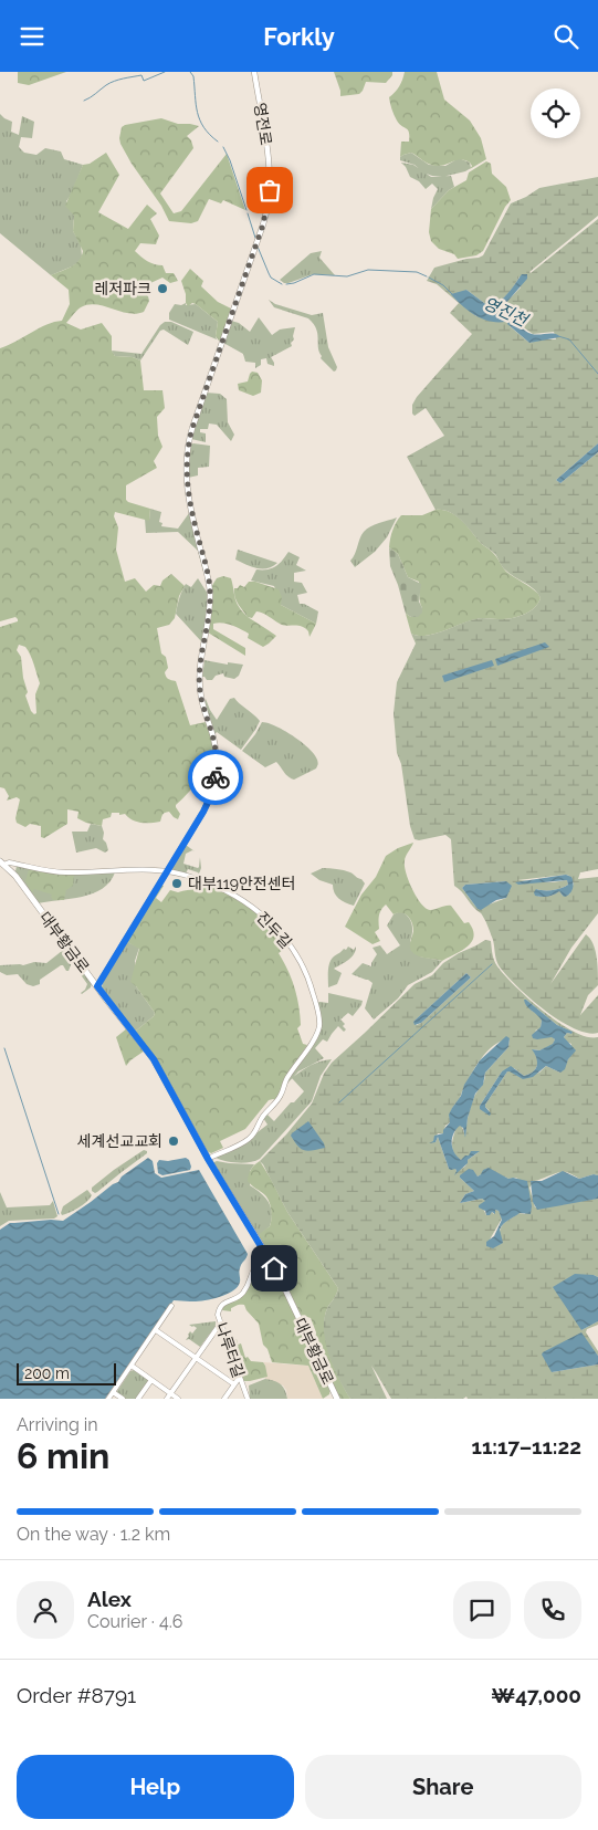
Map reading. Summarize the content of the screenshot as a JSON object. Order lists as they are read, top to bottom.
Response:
{
  "streets": {
    "main road": ["대부황금로"],
    "street": ["영전로", "진두길", "나루터길"]
  },
  "crossings": [
    ["영전로", "진두길"],
    ["영전로", "대부황금로"],
    ["진두길", "대부황금로"],
    ["대부황금로", "나루터길"]
  ],
  "water": ["영진천"],
  "places": ["레저파크", "대부119안전센터", "세계선교교회"],
  "scale_bar": "200 m",
  "page": {
    "header": "Forkly",
    "scale": "200 m",
    "heading": ["6 min", "Arriving in", "11:17–11:22"],
    "panel": [
      "Alex",
      "Courier · 4.6",
      "Order #8791",
      "₩47,000"
    ],
    "bar": "On the way · 1.2 km",
    "buttons": ["Help", "Share"]
  }
}
